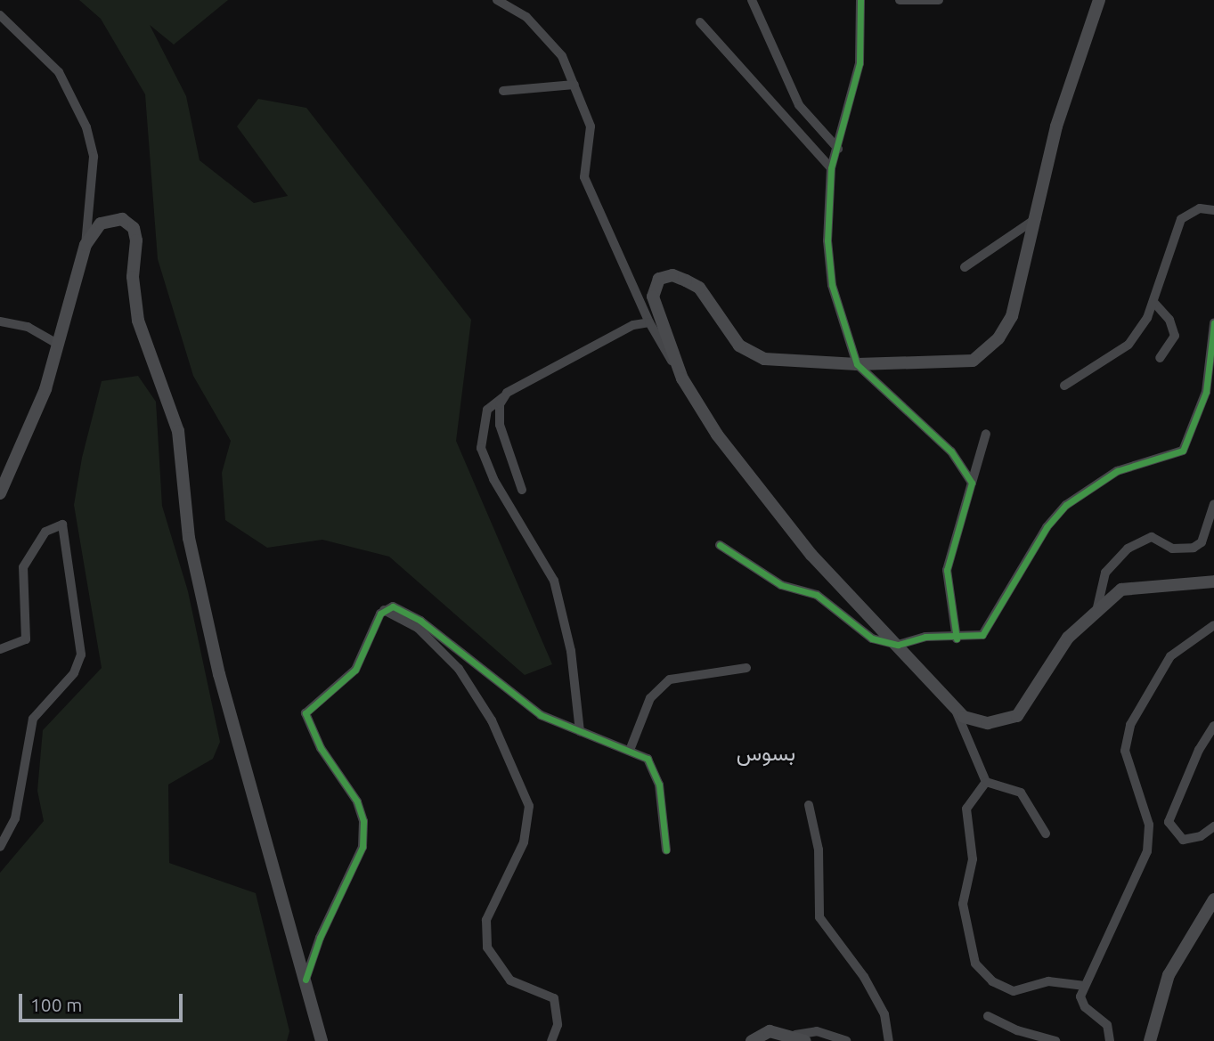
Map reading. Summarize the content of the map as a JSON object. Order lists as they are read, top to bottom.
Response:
{
  "districts": ["بسوس"],
  "scale_bar": "100 m"
}
